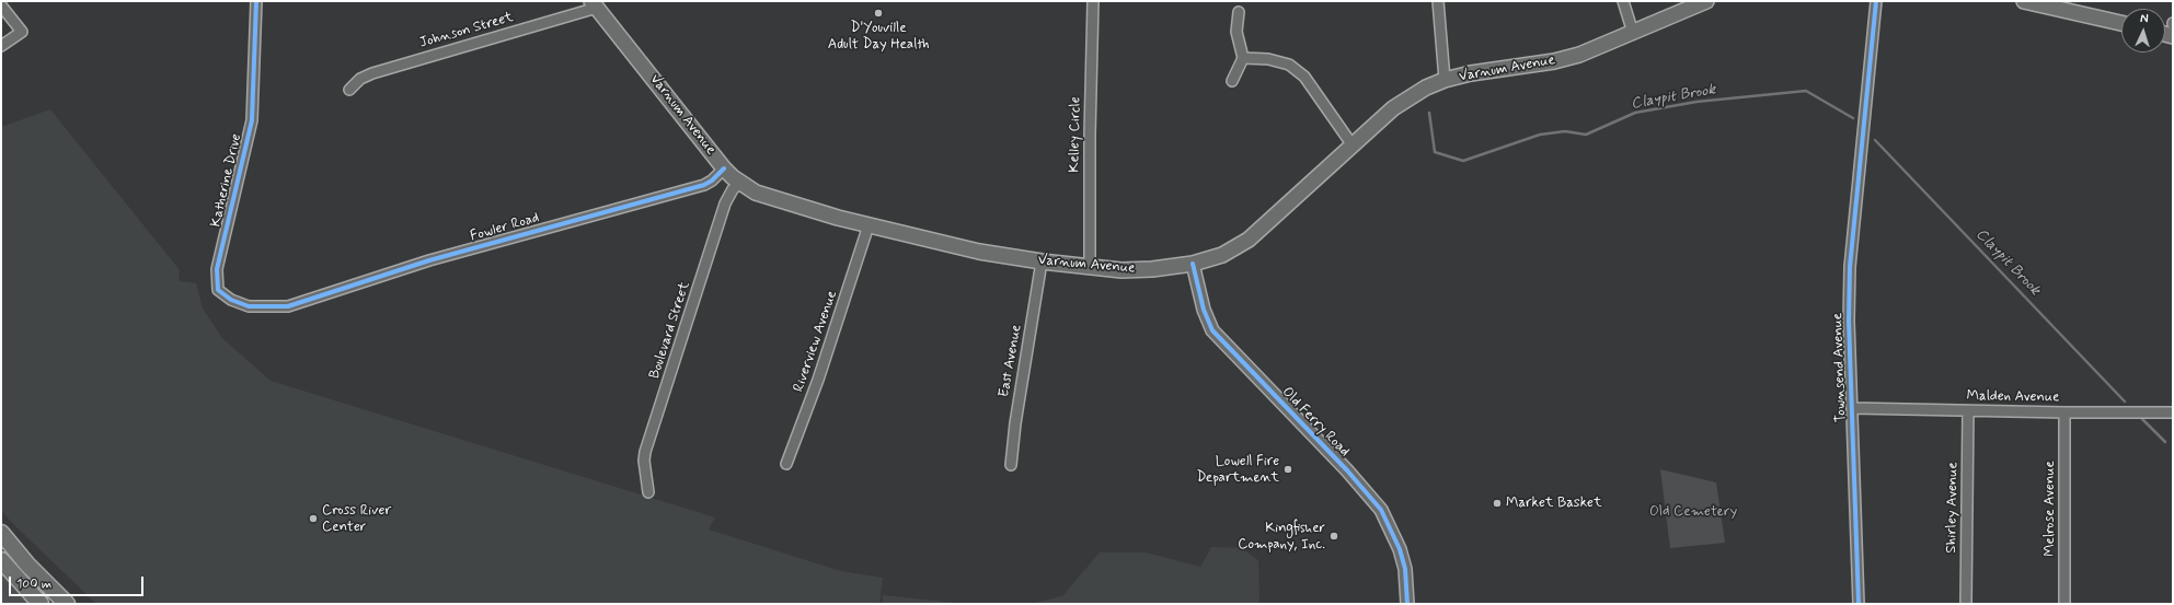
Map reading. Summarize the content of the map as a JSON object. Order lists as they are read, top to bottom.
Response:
{
  "streets": {
    "main road": ["Varnum Avenue"],
    "street": [
      "Johnson Street",
      "Kelley Circle",
      "Katherine Drive",
      "Fowler Road",
      "Boulevard Street",
      "Riverview Avenue",
      "East Avenue",
      "Townsend Avenue",
      "Malden Avenue",
      "Old Ferry Road",
      "Shirley Avenue",
      "Melrose Avenue"
    ]
  },
  "crossings": [
    ["Johnson Street", "Varnum Avenue"],
    ["Varnum Avenue", "Kelley Circle"],
    ["Varnum Avenue", "Fowler Road"],
    ["Varnum Avenue", "Boulevard Street"],
    ["Varnum Avenue", "Riverview Avenue"],
    ["Varnum Avenue", "East Avenue"],
    ["Varnum Avenue", "Old Ferry Road"],
    ["Katherine Drive", "Fowler Road"],
    ["Townsend Avenue", "Malden Avenue"],
    ["Malden Avenue", "Shirley Avenue"],
    ["Malden Avenue", "Melrose Avenue"]
  ],
  "water": ["Claypit Brook"],
  "parks": ["Old Cemetery"],
  "places": [
    "D'Youville Adult Day Health",
    "Lowell Fire Department",
    "Market Basket",
    "Cross River Center",
    "Kingfisher Company, Inc."
  ],
  "scale_bar": "100 m",
  "north": "top"
}
